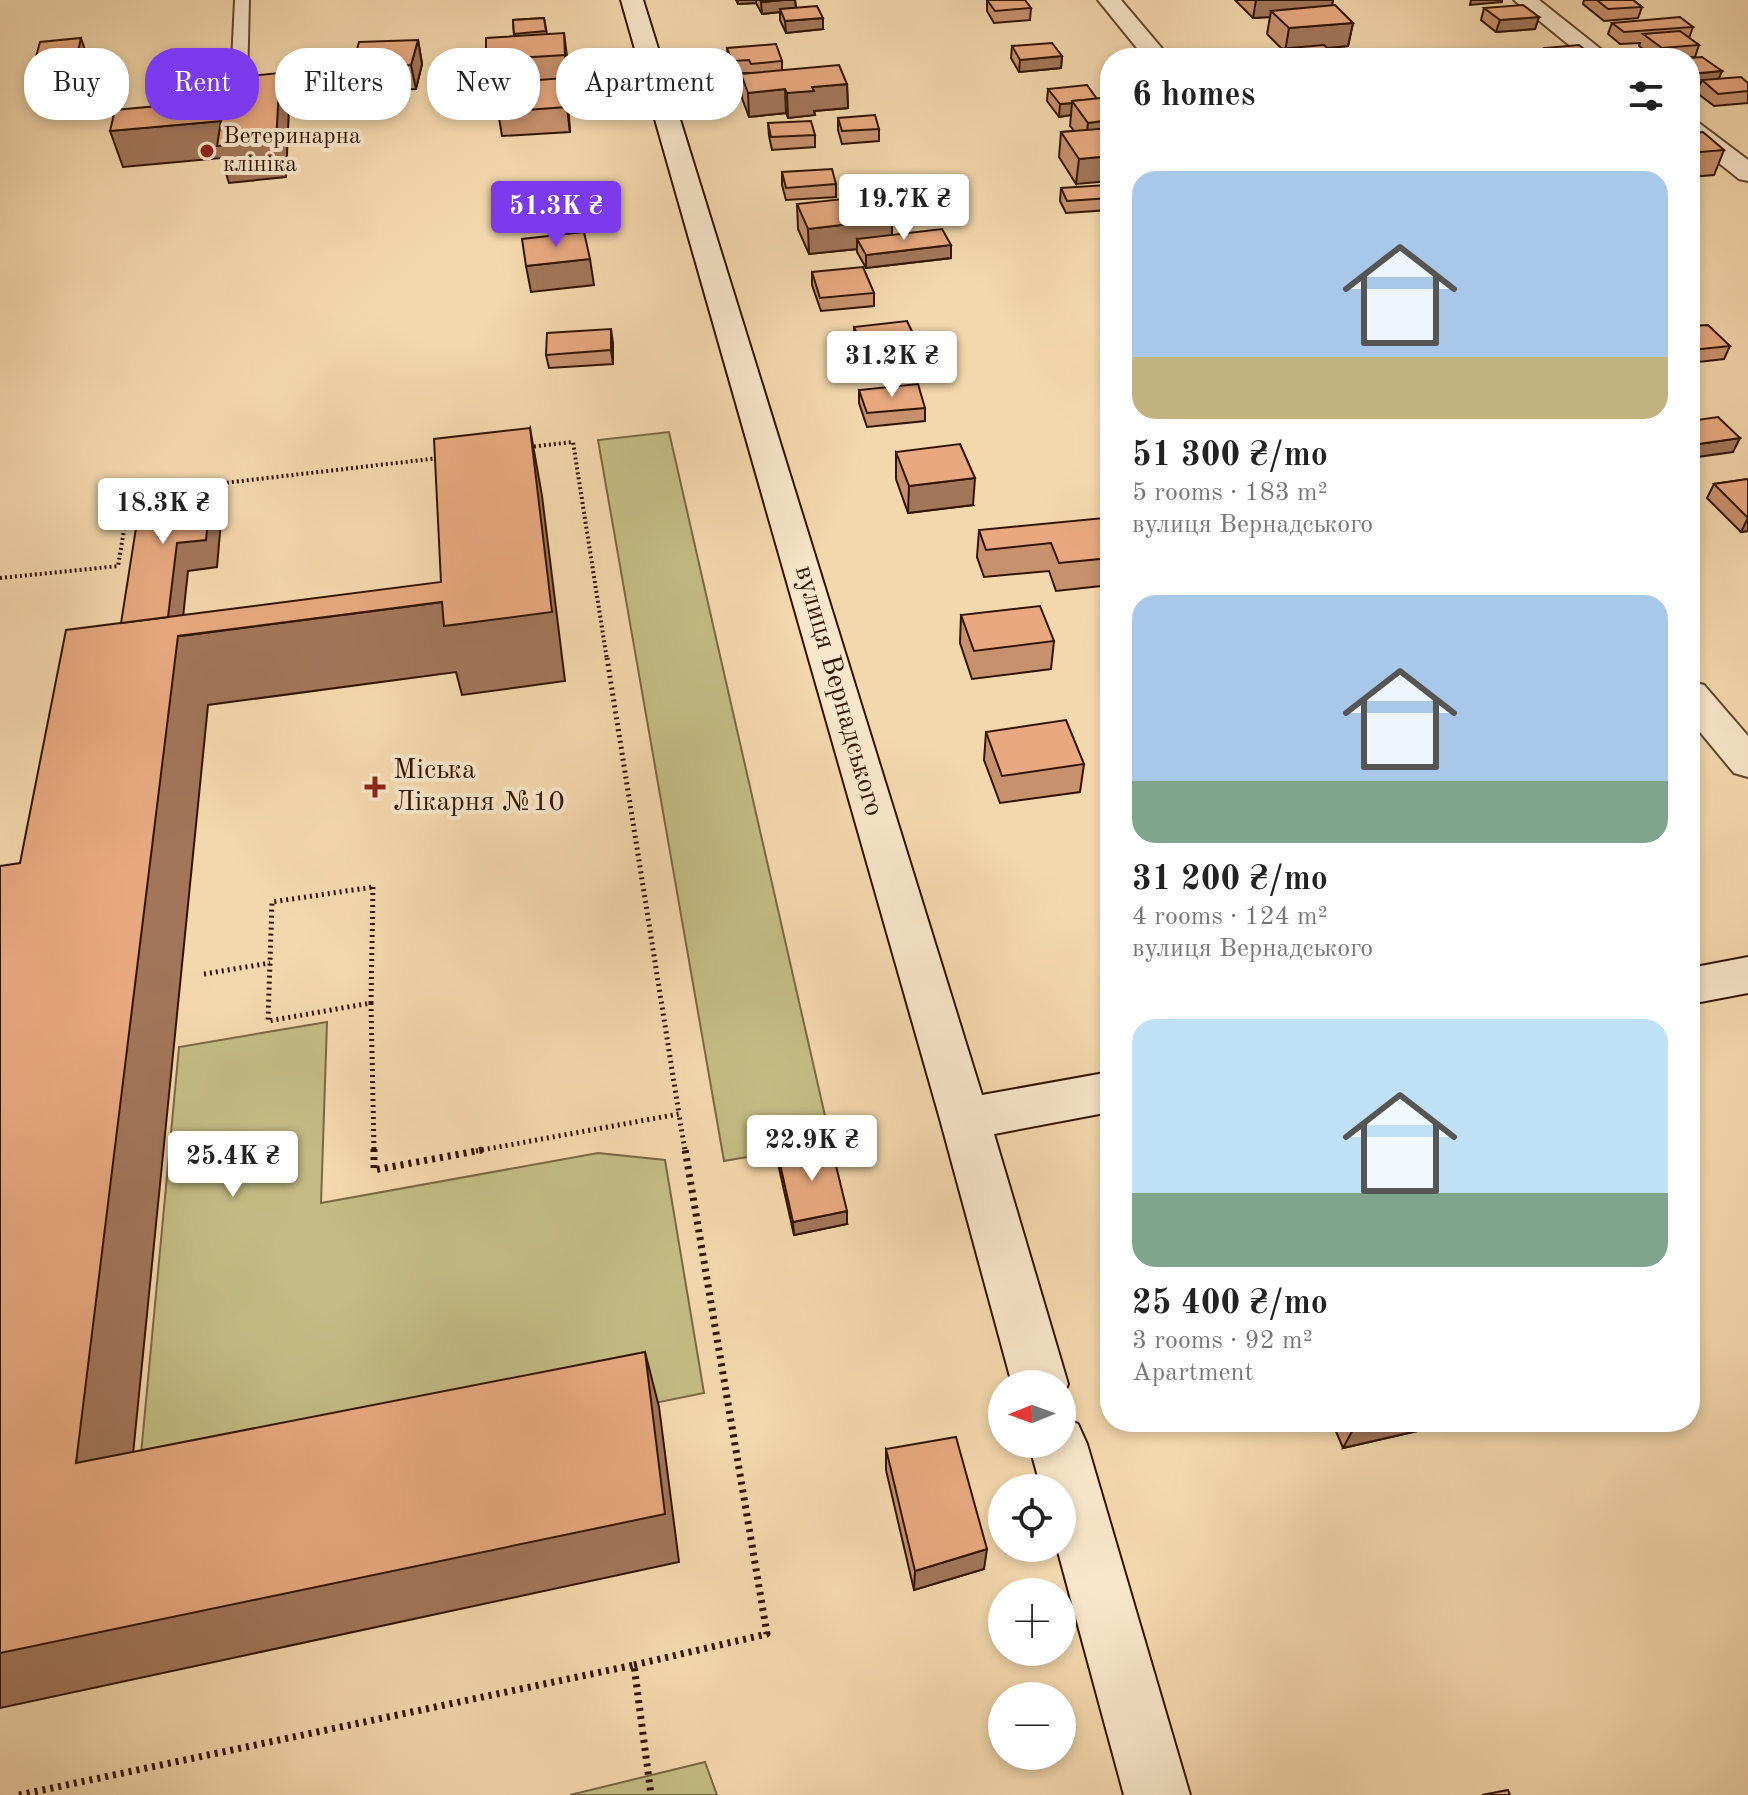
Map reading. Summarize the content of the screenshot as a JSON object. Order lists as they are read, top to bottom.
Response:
{
  "streets": {
    "street": ["вулиця Вернадського"]
  },
  "places": {
    "other": ["Ветеринарна клініка"],
    "health": ["Міська Лікарня №10"]
  },
  "north": "left",
  "page": {
    "chip": [
      "Buy",
      "Rent",
      "Filters",
      "New",
      "Apartment"
    ],
    "heading": "6 homes",
    "list": [
      {
        "name": "51 300 ₴/mo",
        "note": "5 rooms · 183 m² · вулиця Вернадського"
      },
      {
        "name": "31 200 ₴/mo",
        "note": "4 rooms · 124 m² · вулиця Вернадського"
      },
      {
        "name": "25 400 ₴/mo",
        "note": "3 rooms · 92 m² · Apartment"
      }
    ],
    "price": [
      "19.7K ₴",
      "51.3K ₴",
      "31.2K ₴",
      "18.3K ₴",
      "22.9K ₴",
      "25.4K ₴"
    ],
    "map_buttons": ["+", "−"]
  }
}
